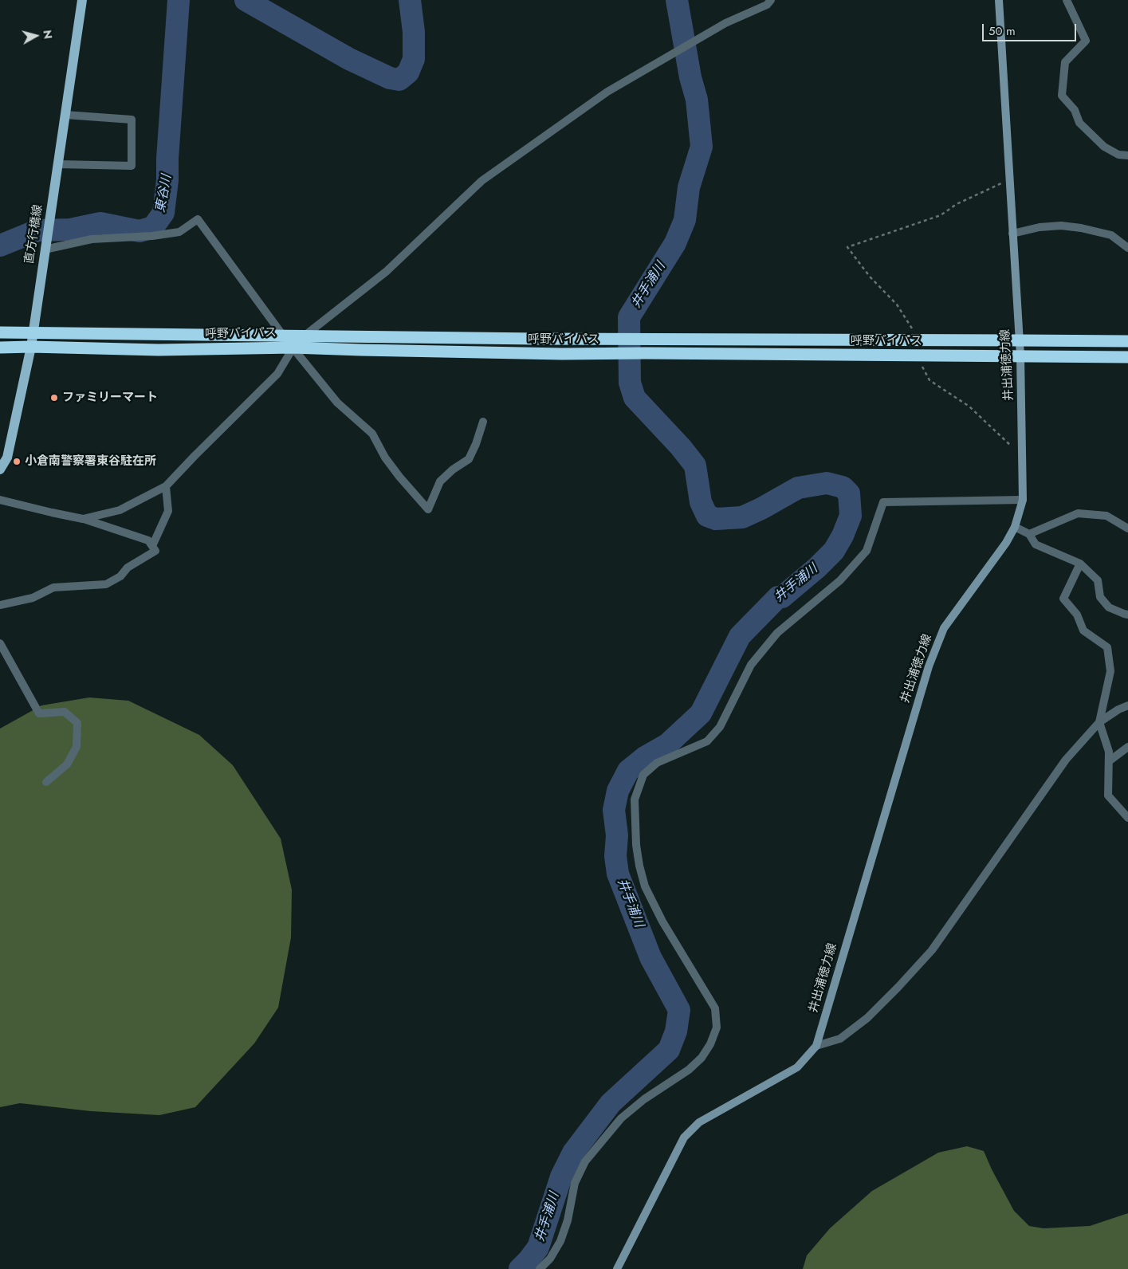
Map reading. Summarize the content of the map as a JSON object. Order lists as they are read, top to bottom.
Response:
{
  "streets": {
    "highway": ["呼野バイパス"],
    "main road": ["直方行橋線", "井出浦徳力線"]
  },
  "crossings": [
    ["直方行橋線", "呼野バイパス"],
    ["呼野バイパス", "井出浦徳力線"]
  ],
  "water": ["東谷川", "井手浦川"],
  "places": ["ファミリーマート", "小倉南警察署東谷駐在所"],
  "scale_bar": "50 m",
  "north": "right"
}
